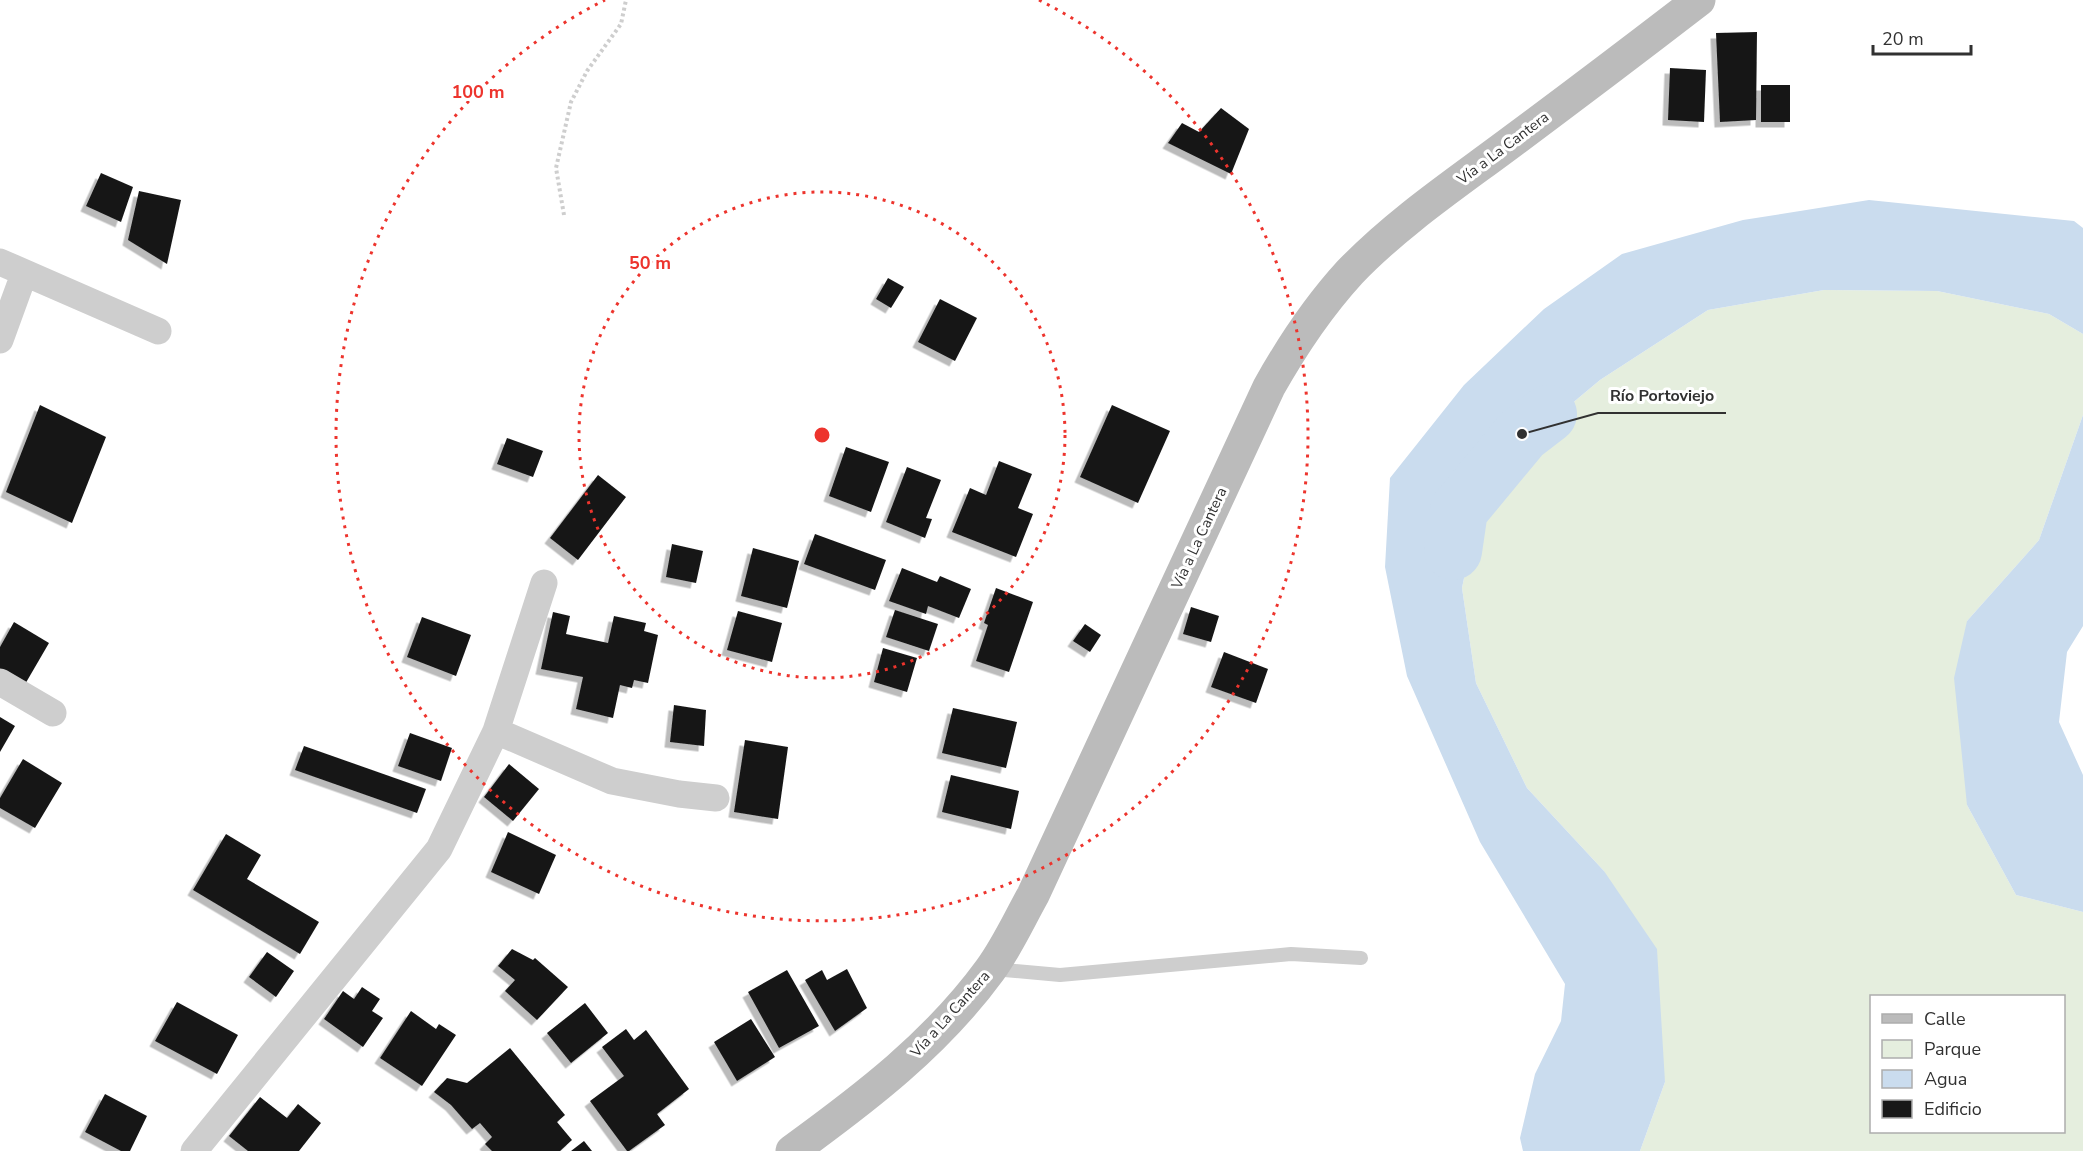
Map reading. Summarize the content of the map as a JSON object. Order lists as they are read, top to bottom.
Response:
{
  "streets": {
    "main road": ["Vía a La Cantera"]
  },
  "places": ["Río Portoviejo"],
  "legend": [
    "Calle",
    "Parque",
    "Agua",
    "Edificio"
  ],
  "scale_bar": "20 m",
  "rings": ["100 m", "50 m"]
}
